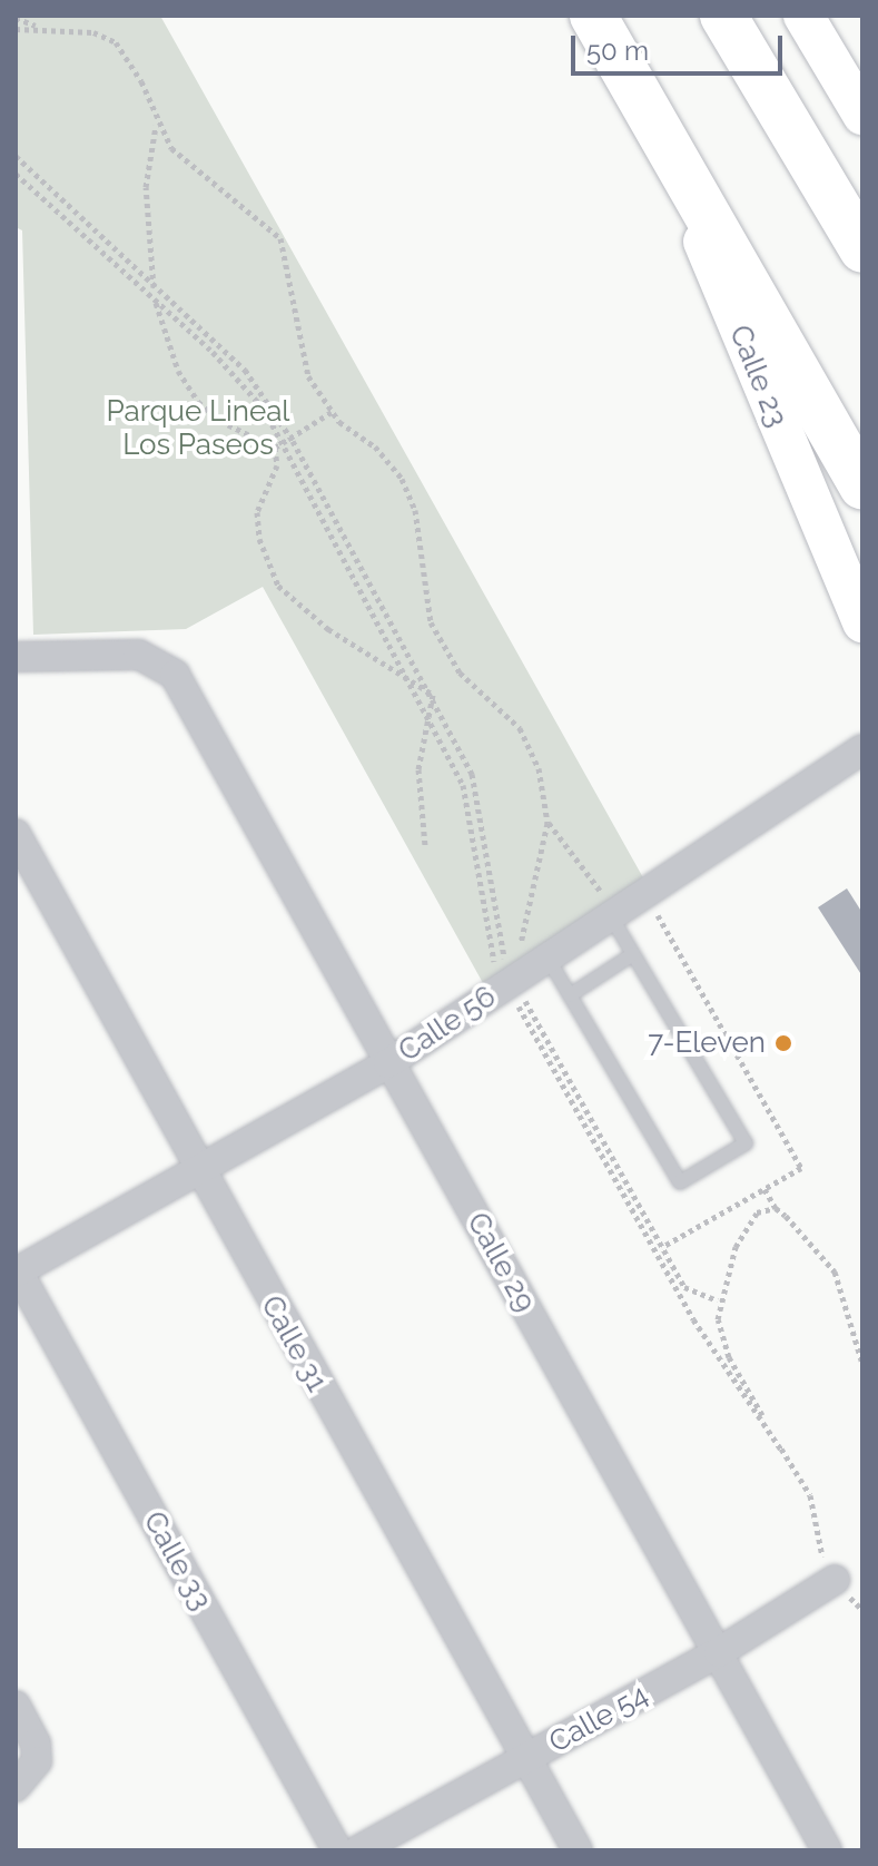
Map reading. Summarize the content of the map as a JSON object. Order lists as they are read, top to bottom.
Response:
{
  "streets": {
    "main road": ["Calle 23"],
    "street": [
      "Calle 56",
      "Calle 29",
      "Calle 31",
      "Calle 33",
      "Calle 54"
    ]
  },
  "crossings": [
    ["Calle 56", "Calle 29"],
    ["Calle 56", "Calle 31"],
    ["Calle 56", "Calle 33"],
    ["Calle 29", "Calle 54"],
    ["Calle 31", "Calle 54"]
  ],
  "parks": ["Parque Lineal Los Paseos"],
  "places": ["7-Eleven"],
  "scale_bar": "50 m"
}
